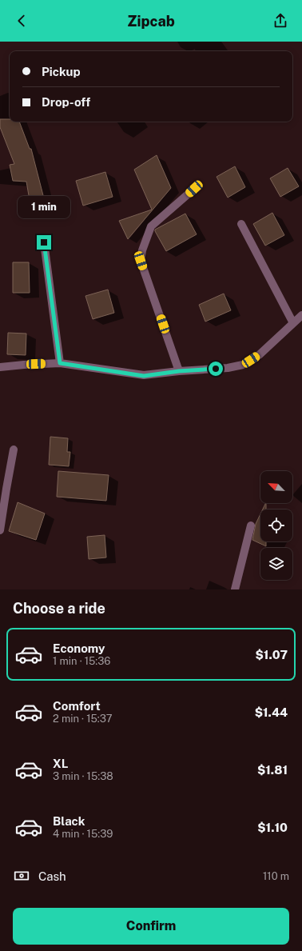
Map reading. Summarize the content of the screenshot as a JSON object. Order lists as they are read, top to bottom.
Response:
{
  "north": "top left",
  "page": {
    "header": "Zipcab",
    "banner": ["Pickup", "Drop-off"],
    "bubble": "1 min",
    "heading": "Choose a ride",
    "list": [
      {
        "name": "Economy",
        "note": "1 min · 15:36",
        "value": "$1.07"
      },
      {
        "name": "Comfort",
        "note": "2 min · 15:37",
        "value": "$1.44"
      },
      {
        "name": "XL",
        "note": "3 min · 15:38",
        "value": "$1.81"
      },
      {
        "name": "Black",
        "note": "4 min · 15:39",
        "value": "$1.10"
      }
    ],
    "pay": ["Cash", "110 m"],
    "buttons": "Confirm"
  }
}
